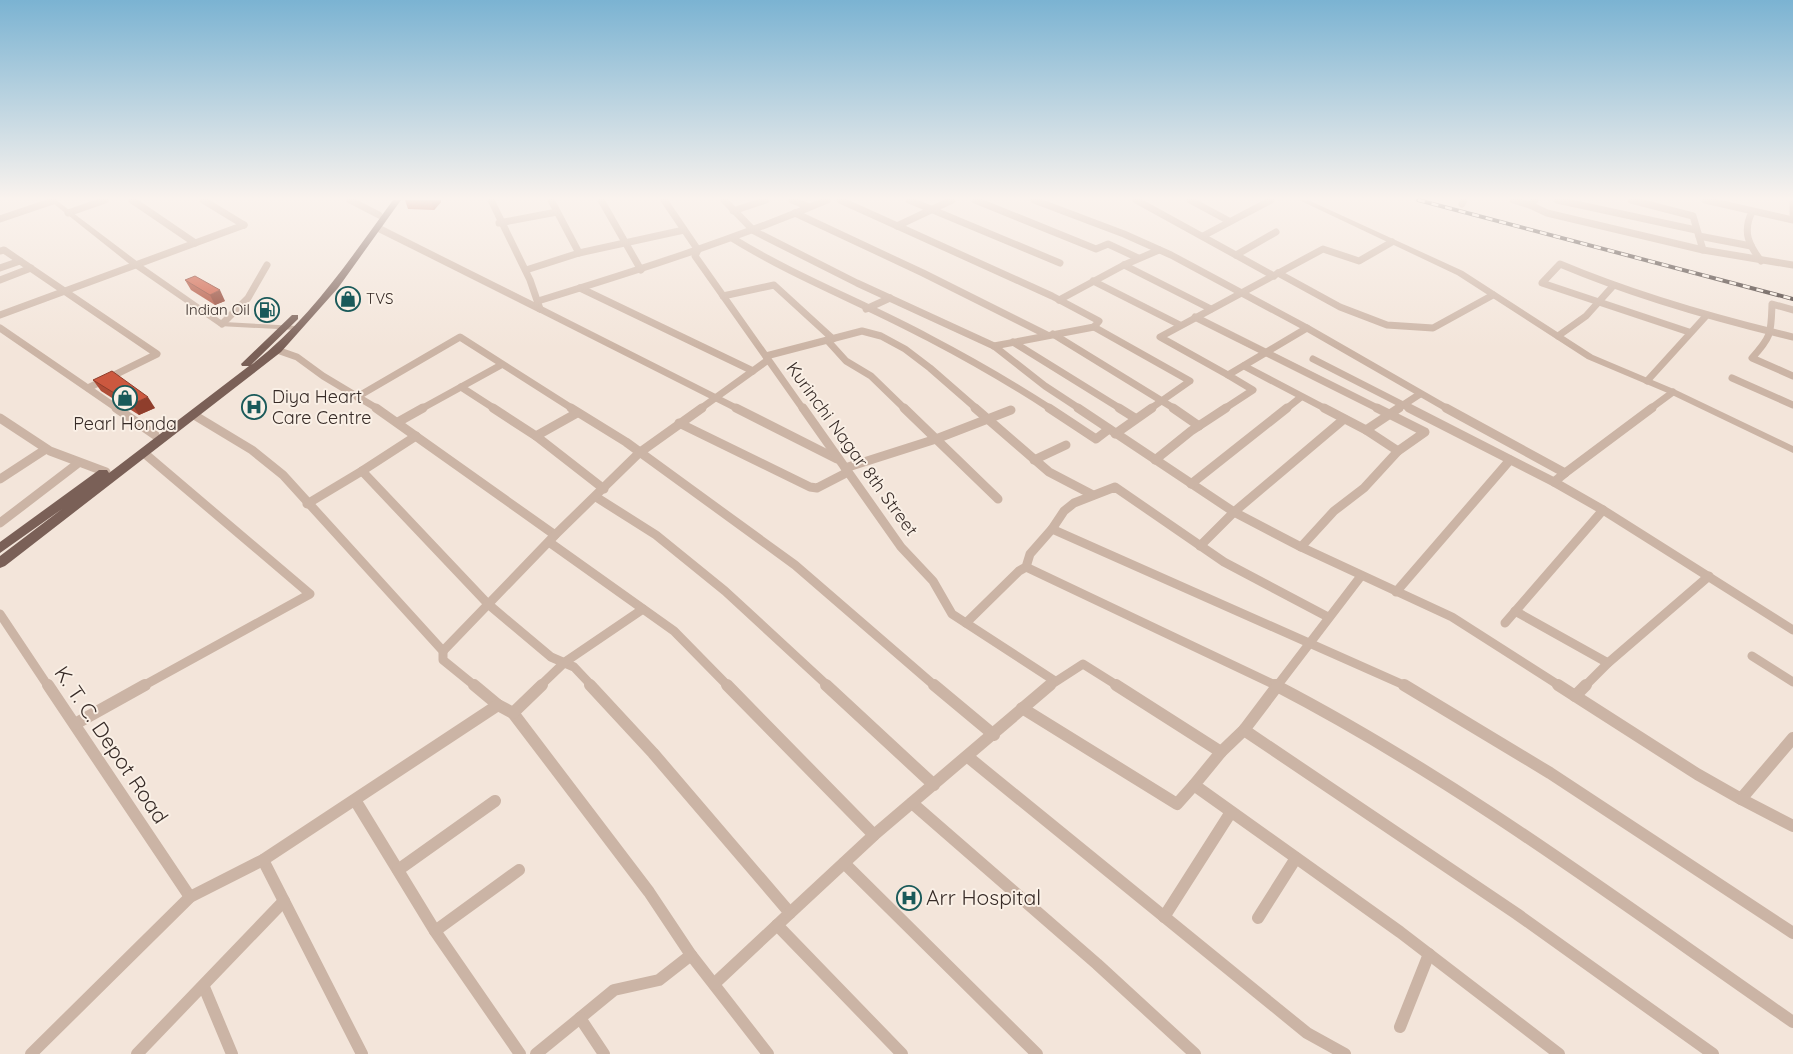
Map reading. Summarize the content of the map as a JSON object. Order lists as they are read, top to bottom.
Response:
{
  "streets": {
    "street": ["Kurinchi Nagar 8th Street", "K. T. C. Depot Road"]
  },
  "places": {
    "shop": ["TVS", "Pearl Honda"],
    "fuel station": ["Indian Oil"],
    "hospital": ["Diya Heart Care Centre", "Arr Hospital"]
  }
}
